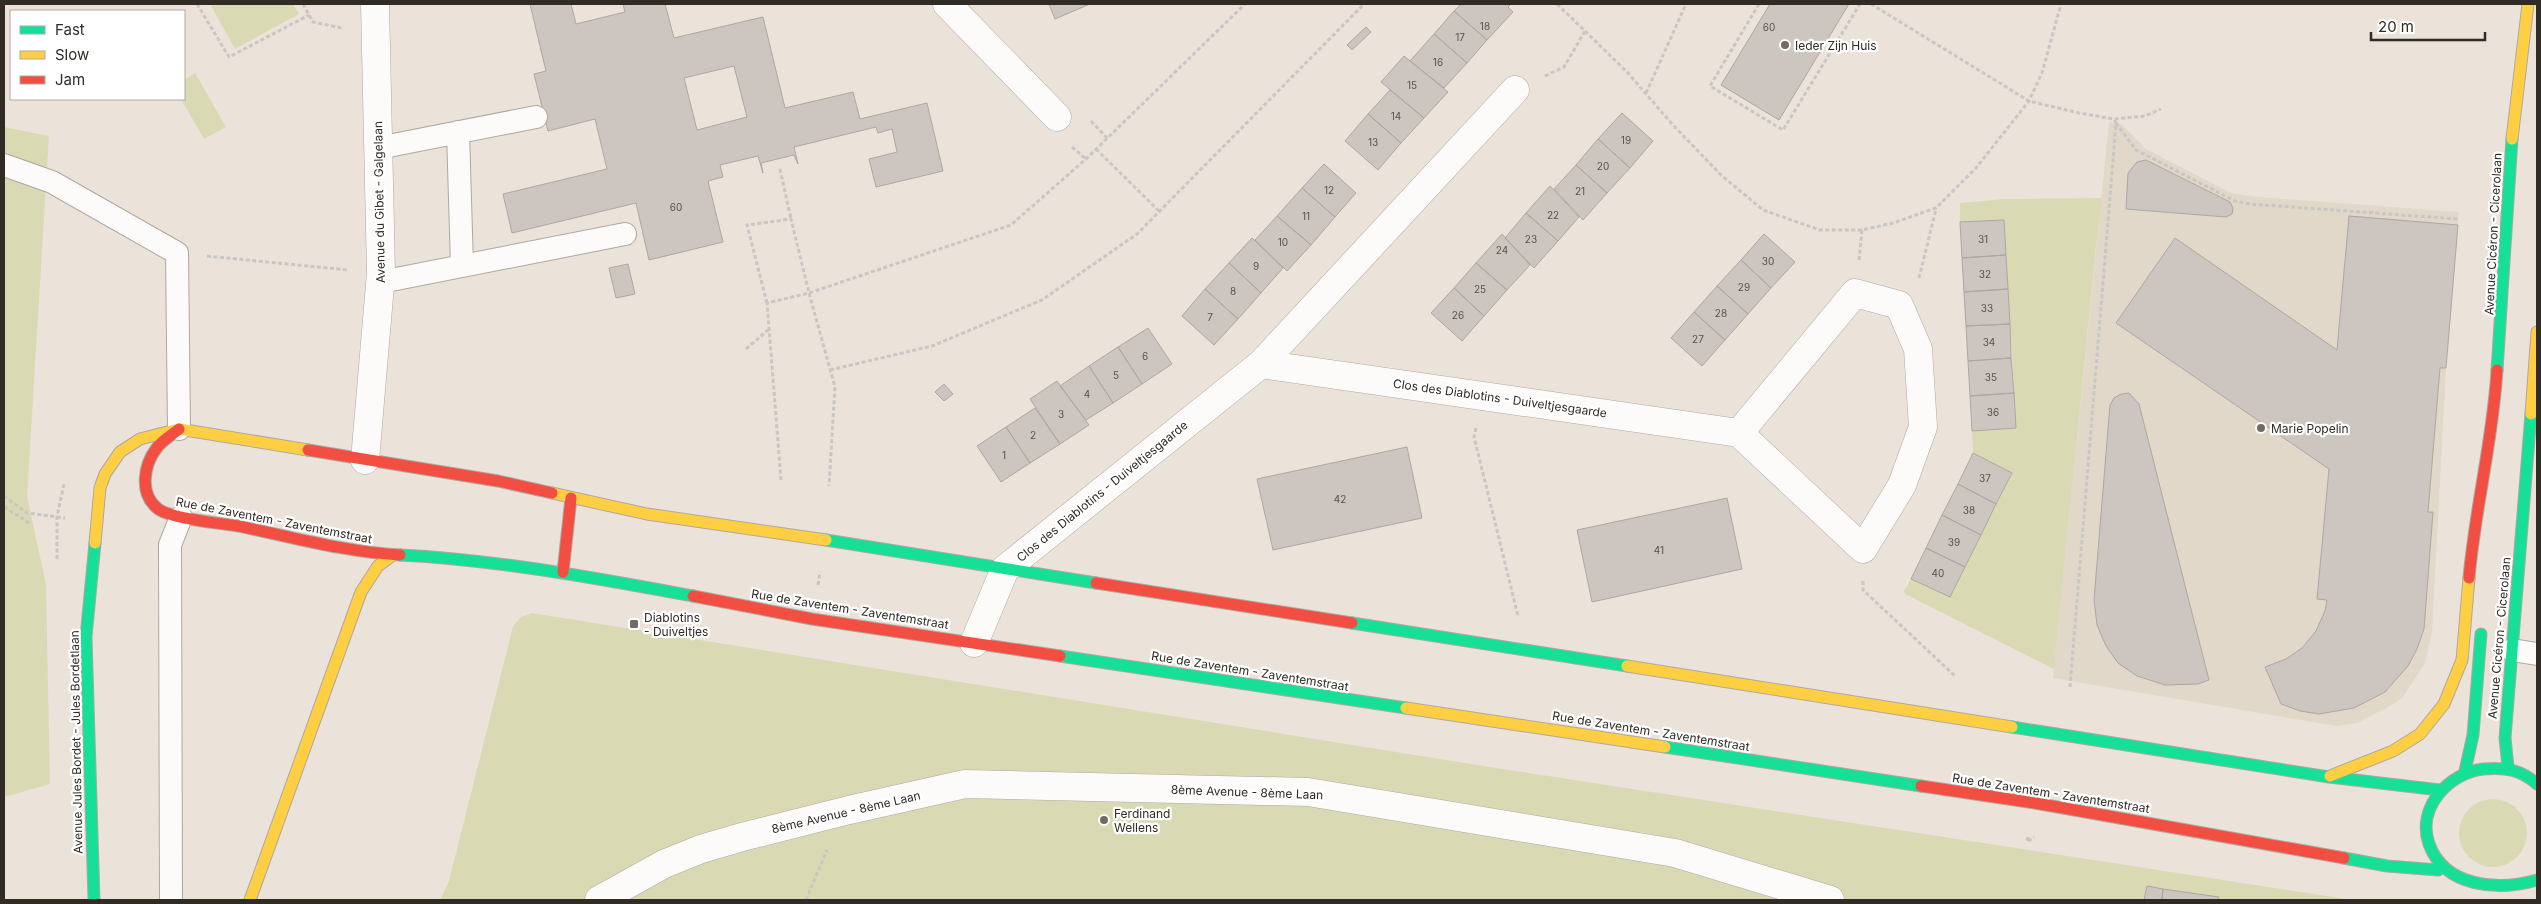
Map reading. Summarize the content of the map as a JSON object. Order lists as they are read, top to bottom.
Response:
{
  "streets": {
    "main road": ["Avenue Cicéron - Cicerolaan", "Rue de Zaventem - Zaventemstraat", "Avenue Jules Bordet - Jules Bordetlaan"],
    "street": ["Avenue du Gibet - Galgelaan", "Clos des Diablotins - Duiveltjesgaarde", "8ème Avenue - 8ème Laan"]
  },
  "crossings": [
    ["Clos des Diablotins - Duiveltjesgaarde", "Rue de Zaventem - Zaventemstraat"],
    ["Rue de Zaventem - Zaventemstraat", "Avenue Jules Bordet - Jules Bordetlaan"]
  ],
  "places": {
    "other": ["Ieder Zijn Huis", "Marie Popelin", "Ferdinand Wellens"],
    "transit": ["Diablotins - Duiveltjes"]
  },
  "house_numbers": [
    "18",
    "60",
    "17",
    "16",
    "15",
    "14",
    "19",
    "13",
    "20",
    "12",
    "21",
    "60",
    "22",
    "11",
    "23",
    "31",
    "10",
    "24",
    "30",
    "9",
    "32",
    "29",
    "25",
    "8",
    "33",
    "28",
    "26",
    "7",
    "27",
    "34",
    "6",
    "5",
    "35",
    "4",
    "36",
    "3",
    "2",
    "1",
    "37",
    "42",
    "38",
    "39",
    "41",
    "40"
  ],
  "legend": ["Fast", "Slow", "Jam"],
  "scale_bar": "20 m"
}
